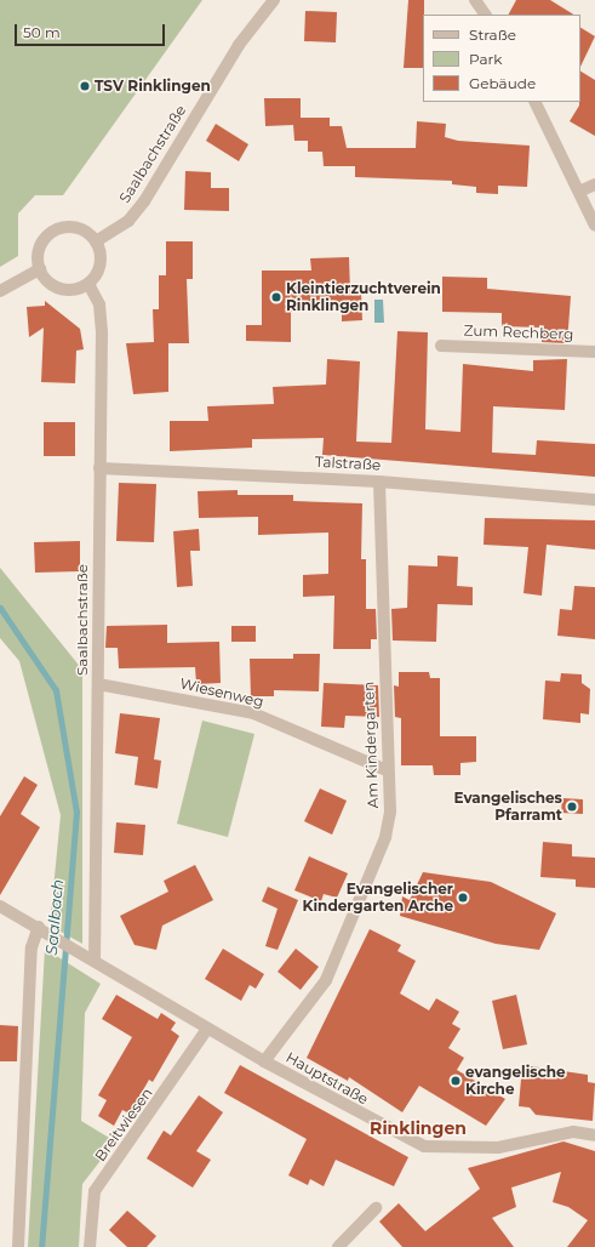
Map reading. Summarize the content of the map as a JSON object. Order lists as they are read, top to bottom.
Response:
{
  "streets": {
    "street": [
      "Saalbachstraße",
      "Zum Rechberg",
      "Talstraße",
      "Wiesenweg",
      "Am Kindergarten",
      "Hauptstraße",
      "Breitwiesen"
    ]
  },
  "crossings": [
    ["Saalbachstraße", "Talstraße"],
    ["Saalbachstraße", "Wiesenweg"],
    ["Saalbachstraße", "Hauptstraße"],
    ["Talstraße", "Am Kindergarten"],
    ["Wiesenweg", "Am Kindergarten"],
    ["Am Kindergarten", "Hauptstraße"],
    ["Hauptstraße", "Breitwiesen"]
  ],
  "districts": ["Rinklingen"],
  "water": ["Saalbach"],
  "places": [
    "TSV Rinklingen",
    "Kleintierzuchtverein Rinklingen",
    "Evangelisches Pfarramt",
    "Evangelischer Kindergarten Arche",
    "evangelische Kirche"
  ],
  "legend": ["Straße", "Park", "Gebäude"],
  "scale_bar": "50 m"
}
